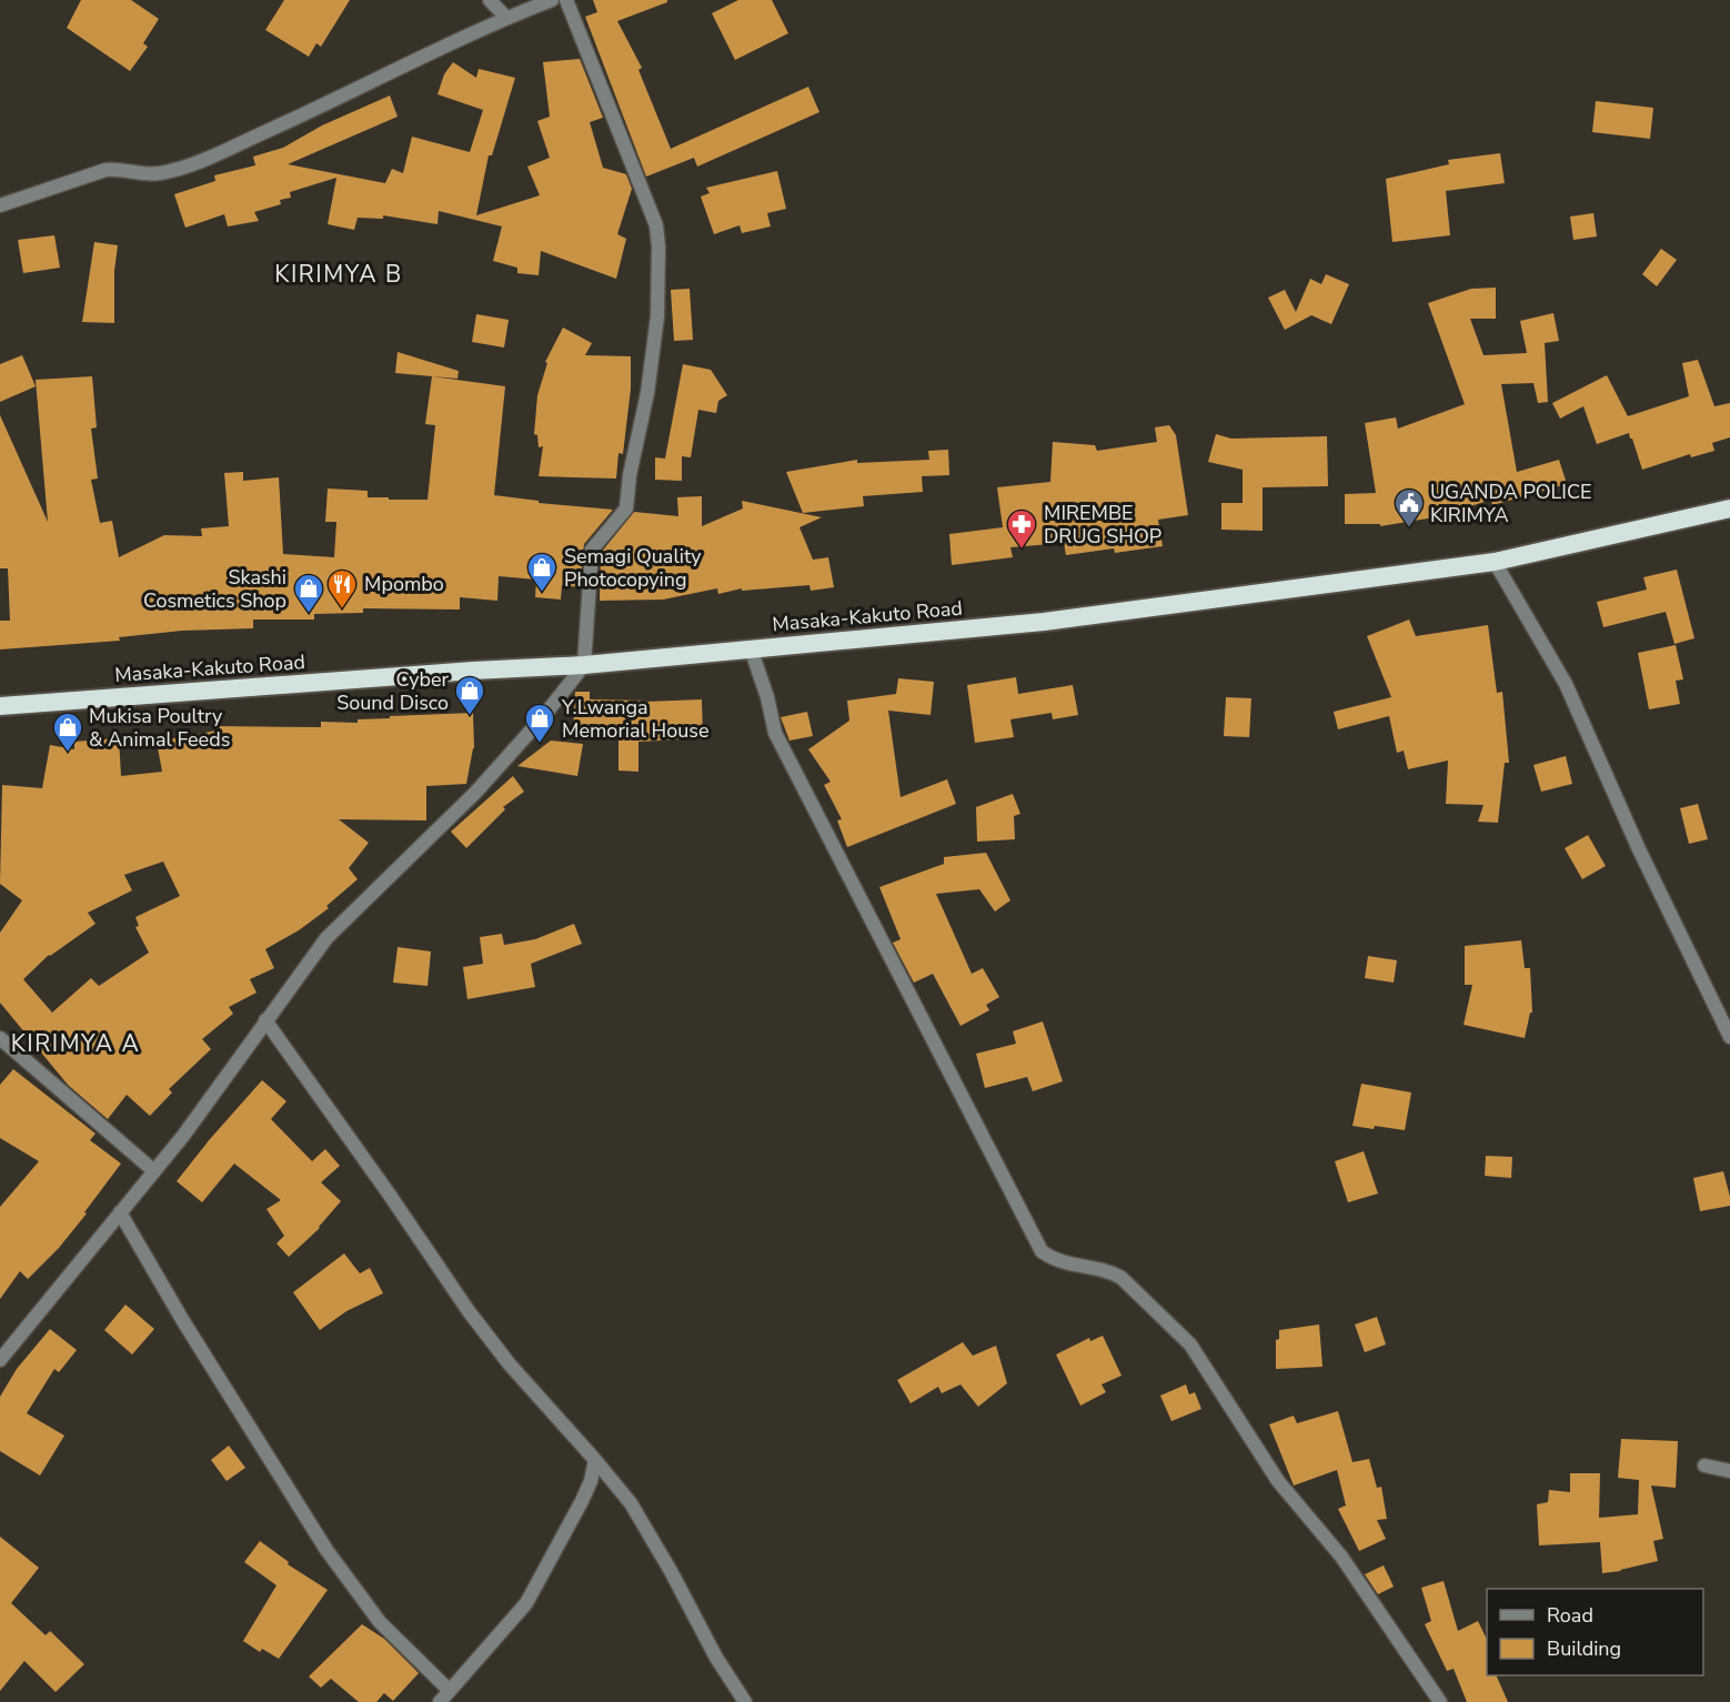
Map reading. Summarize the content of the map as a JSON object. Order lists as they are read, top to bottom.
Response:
{
  "streets": {
    "highway": ["Masaka-Kakuto Road"]
  },
  "districts": ["KIRIMYA B", "KIRIMYA A"],
  "places": {
    "public building": ["UGANDA POLICE KIRIMYA"],
    "pharmacy": ["MIREMBE DRUG SHOP"],
    "shop": [
      "Semagi Quality Photocopying",
      "Skashi Cosmetics Shop",
      "Cyber Sound Disco",
      "Y.Lwanga Memorial House",
      "Mukisa Poultry & Animal Feeds"
    ],
    "restaurant": ["Mpombo"]
  },
  "legend": ["Road", "Building"]
}
